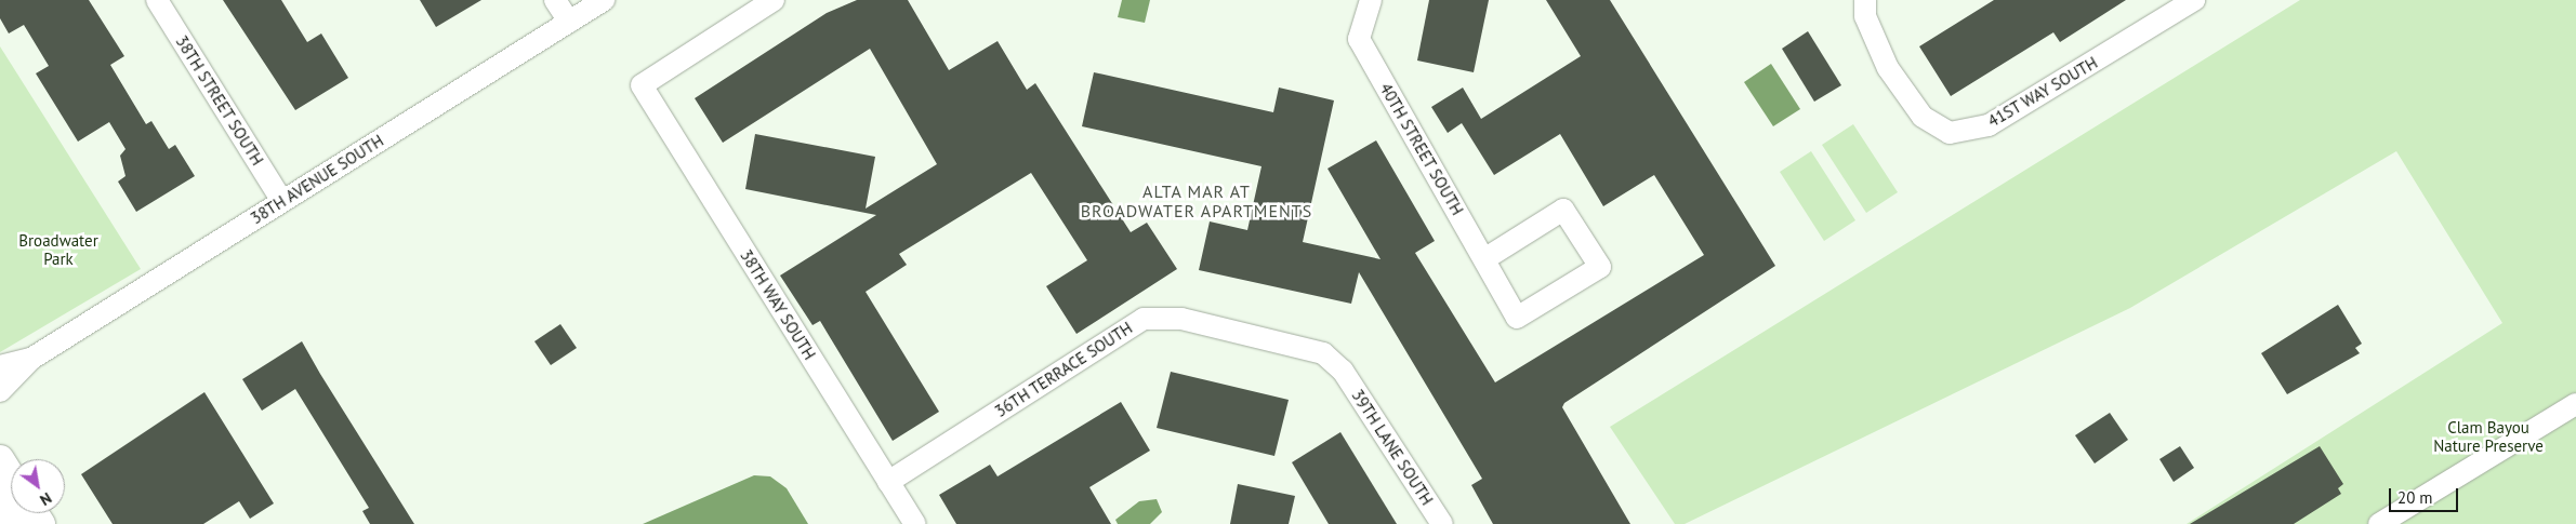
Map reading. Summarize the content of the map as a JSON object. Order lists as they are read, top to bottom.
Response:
{
  "streets": {
    "street": [
      "41ST WAY SOUTH",
      "38TH STREET SOUTH",
      "40TH STREET SOUTH",
      "38TH AVENUE SOUTH",
      "38TH WAY SOUTH",
      "36TH TERRACE SOUTH",
      "39TH LANE SOUTH"
    ]
  },
  "crossings": [
    ["38TH STREET SOUTH", "38TH AVENUE SOUTH"],
    ["38TH WAY SOUTH", "36TH TERRACE SOUTH"],
    ["36TH TERRACE SOUTH", "39TH LANE SOUTH"]
  ],
  "districts": ["ALTA MAR AT BROADWATER APARTMENTS"],
  "parks": ["Broadwater Park", "Clam Bayou Nature Preserve"],
  "scale_bar": "20 m",
  "north": "bottom right"
}
